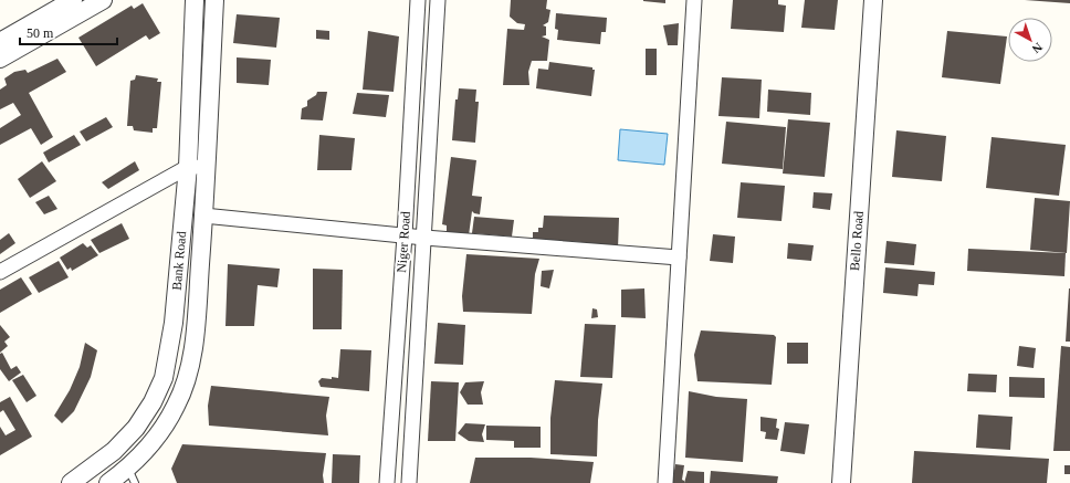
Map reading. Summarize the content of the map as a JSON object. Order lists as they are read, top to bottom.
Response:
{
  "streets": {
    "street": ["Bello Road", "Niger Road", "Bank Road"]
  },
  "scale_bar": "50 m",
  "north": "bottom right"
}
